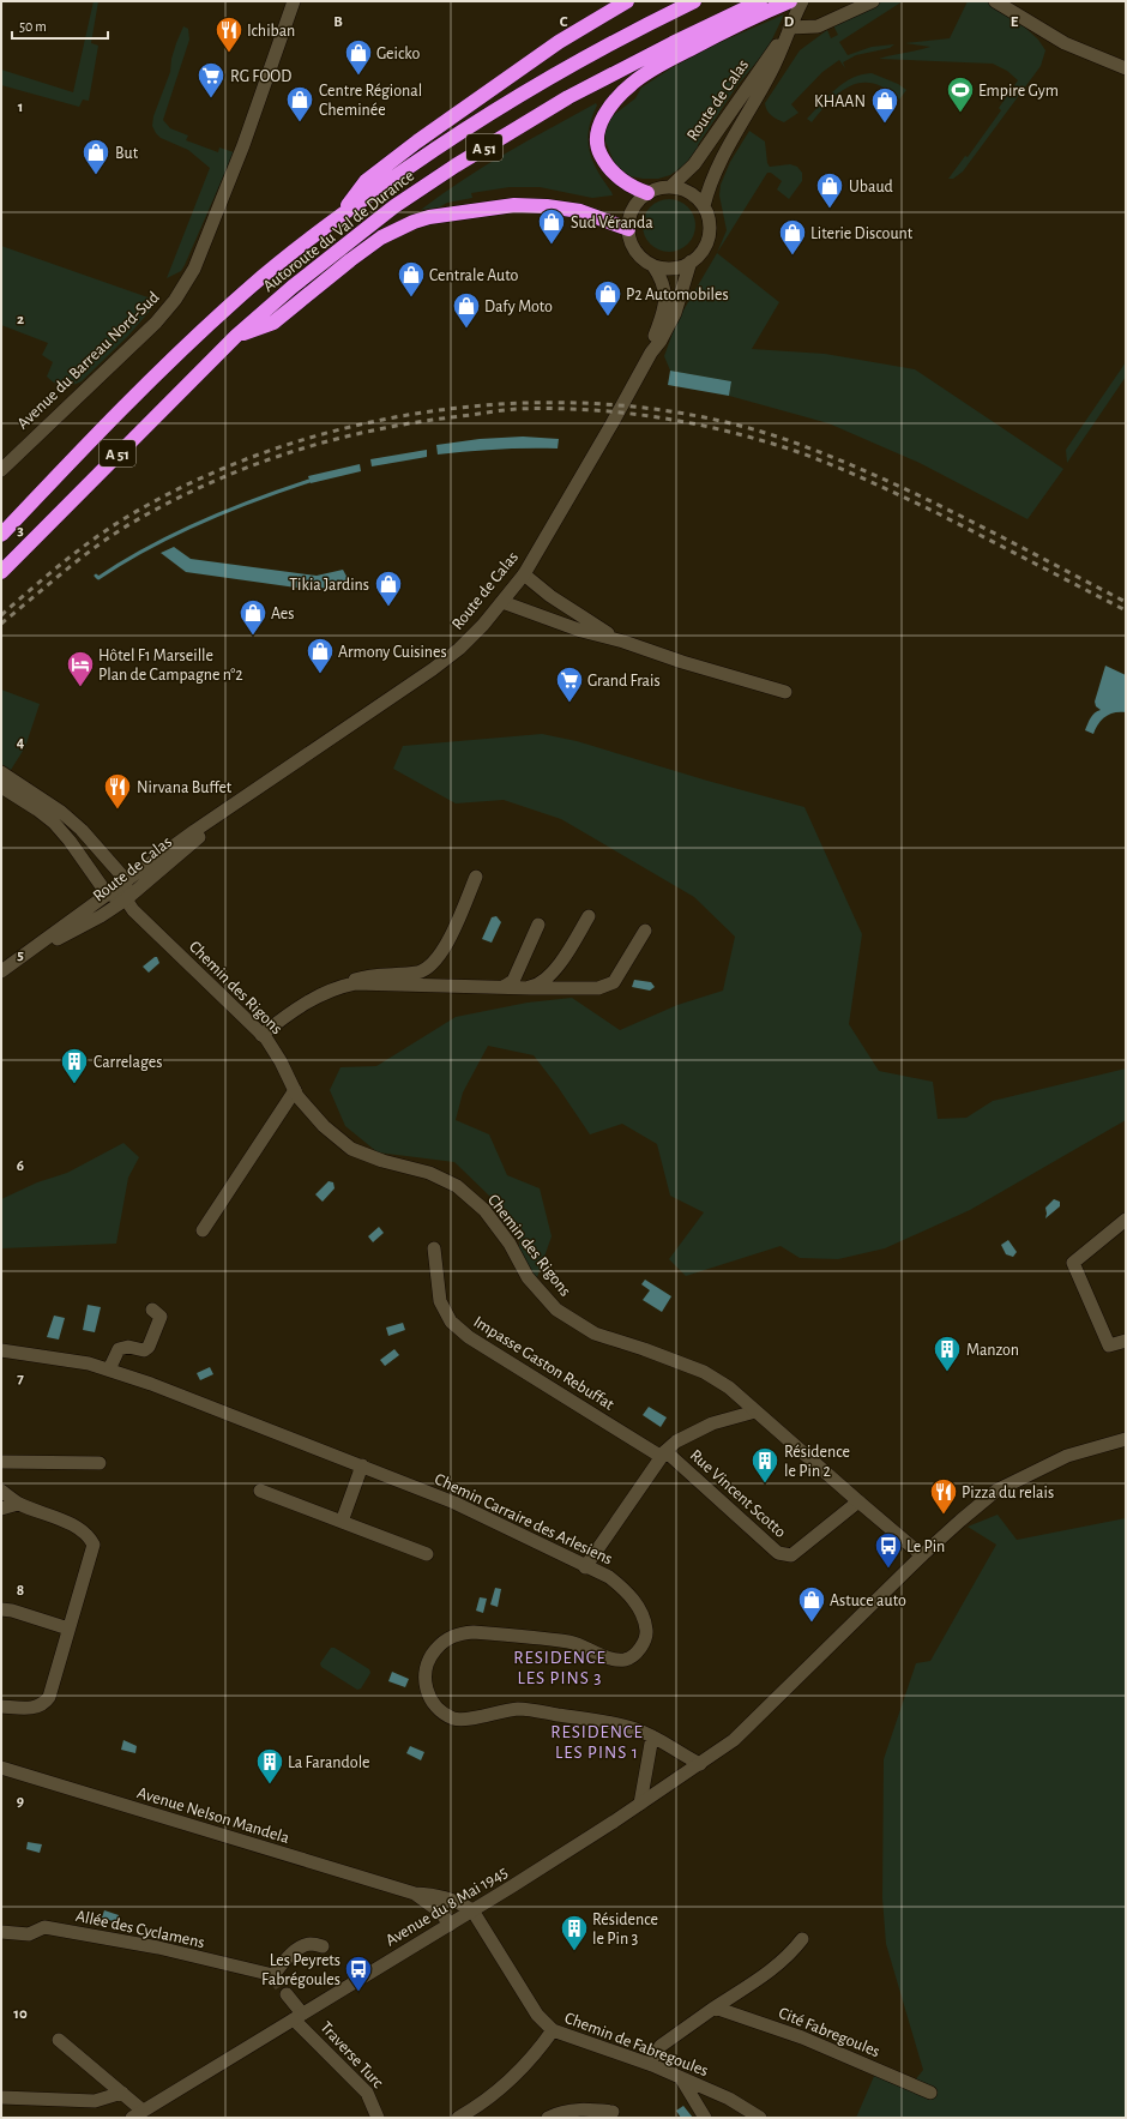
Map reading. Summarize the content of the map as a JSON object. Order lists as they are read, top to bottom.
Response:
{
  "streets": {
    "highway": ["A 51", "Autoroute du Val de Durance"],
    "street": [
      "Route de Calas",
      "Avenue du Barreau Nord-Sud",
      "Chemin des Rigons",
      "Impasse Gaston Rebuffat",
      "Rue Vincent Scotto",
      "Chemin Carraire des Arlesiens",
      "Avenue Nelson Mandela",
      "Avenue du 8 Mai 1945",
      "Allée des Cyclamens",
      "Cité Fabregoules",
      "Chemin de Fabregoules",
      "Traverse Turc"
    ]
  },
  "crossings": [
    ["Route de Calas", "Chemin des Rigons"],
    ["Chemin des Rigons", "Rue Vincent Scotto"],
    ["Chemin des Rigons", "Avenue du 8 Mai 1945"],
    ["Impasse Gaston Rebuffat", "Rue Vincent Scotto"],
    ["Chemin Carraire des Arlesiens", "Avenue du 8 Mai 1945"],
    ["Avenue Nelson Mandela", "Avenue du 8 Mai 1945"],
    ["Avenue Nelson Mandela", "Chemin de Fabregoules"],
    ["Avenue du 8 Mai 1945", "Chemin de Fabregoules"],
    ["Avenue du 8 Mai 1945", "Traverse Turc"]
  ],
  "districts": ["RESIDENCE LES PINS 3", "RESIDENCE LES PINS 1"],
  "places": {
    "restaurant": ["Ichiban", "Nirvana Buffet", "Pizza du relais"],
    "shop": [
      "Geicko",
      "Centre Régional Cheminée",
      "KHAAN",
      "But",
      "Ubaud",
      "Sud Véranda",
      "Literie Discount",
      "Centrale Auto",
      "P2 Automobiles",
      "Dafy Moto",
      "Tikia Jardins",
      "Aes",
      "Armony Cuisines",
      "Astuce auto"
    ],
    "supermarket": ["RG FOOD", "Grand Frais"],
    "sports": ["Empire Gym"],
    "hotel": ["Hôtel F1 Marseille Plan de Campagne n°2"],
    "building": [
      "Carrelages",
      "Manzon",
      "Résidence le Pin 2",
      "La Farandole",
      "Résidence le Pin 3"
    ],
    "bus stop": ["Le Pin", "Les Peyrets Fabrégoules"]
  },
  "scale_bar": "50 m",
  "grid": {
    "columns": [
      "B",
      "C",
      "D",
      "E"
    ],
    "rows": [
      "1",
      "2",
      "3",
      "4",
      "5",
      "6",
      "7",
      "8",
      "9",
      "10"
    ]
  }
}
